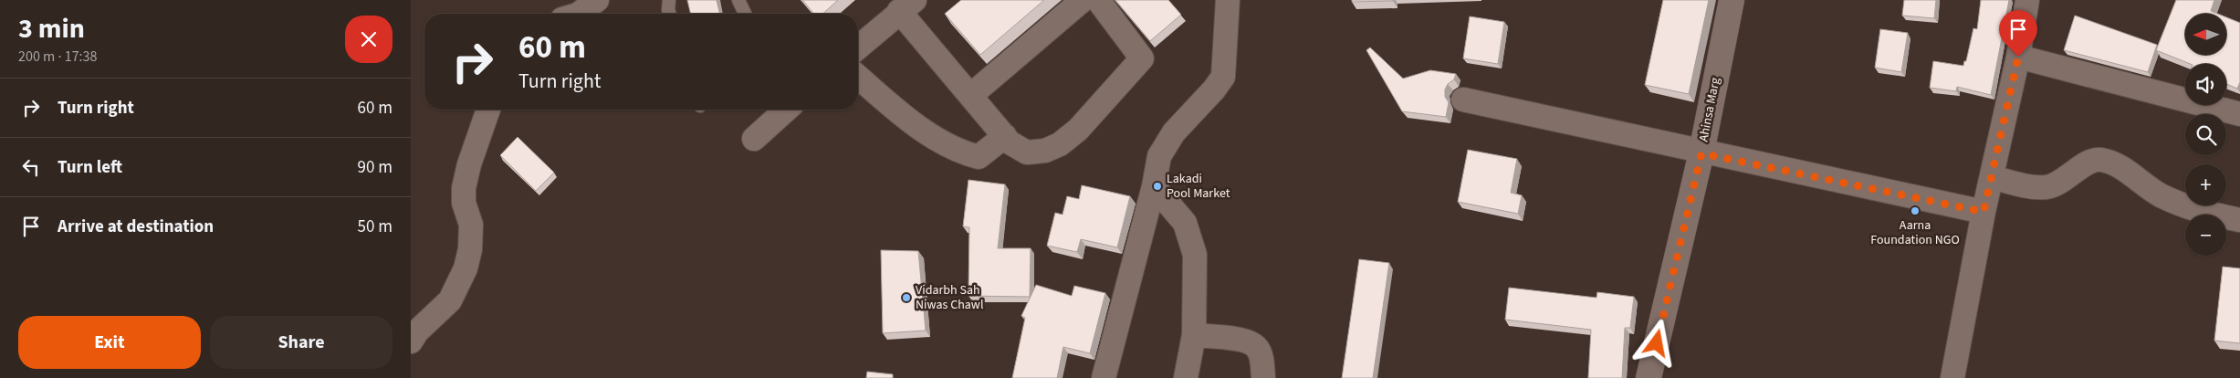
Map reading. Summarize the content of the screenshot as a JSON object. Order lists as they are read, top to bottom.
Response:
{
  "streets": {
    "street": ["Ahinsa Marg"]
  },
  "places": ["Lakadi Pool Market", "Aarna Foundation NGO", "Vidarbh Sah Niwas Chawl"],
  "north": "left",
  "page": {
    "heading": ["3 min", "200 m · 17:38"],
    "map_buttons": ["+", "−"],
    "turn": ["60 m", "Turn right"],
    "list": [
      {
        "name": "Turn right",
        "value": "60 m"
      },
      {
        "name": "Turn left",
        "value": "90 m"
      },
      {
        "name": "Arrive at destination",
        "value": "50 m"
      }
    ],
    "buttons": ["Exit", "Share"]
  }
}
